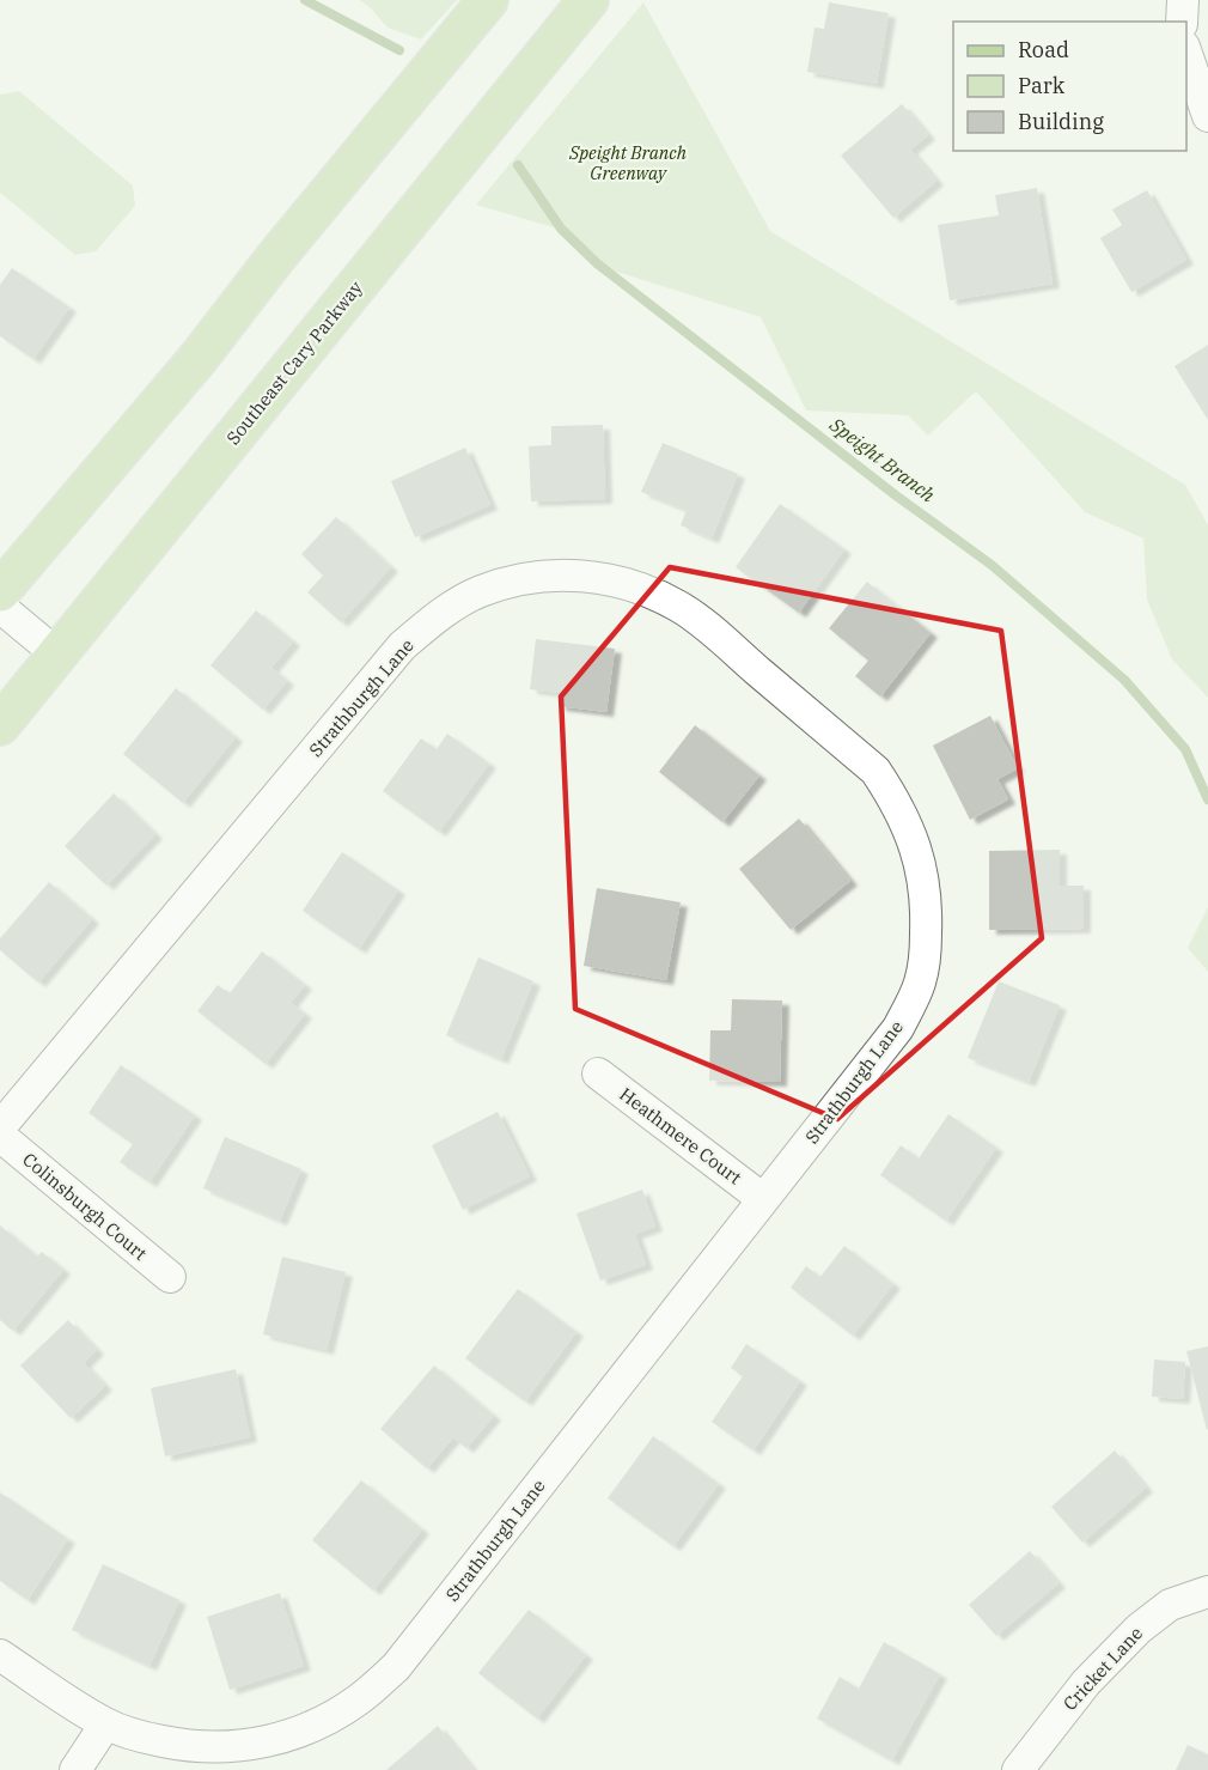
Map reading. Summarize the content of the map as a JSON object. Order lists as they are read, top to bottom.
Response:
{
  "streets": {
    "main road": ["Southeast Cary Parkway"],
    "street": [
      "Strathburgh Lane",
      "Heathmere Court",
      "Colinsburgh Court",
      "Cricket Lane"
    ]
  },
  "crossings": [
    ["Strathburgh Lane", "Heathmere Court"]
  ],
  "water": ["Speight Branch"],
  "parks": ["Speight Branch Greenway"],
  "legend": ["Road", "Park", "Building"]
}
